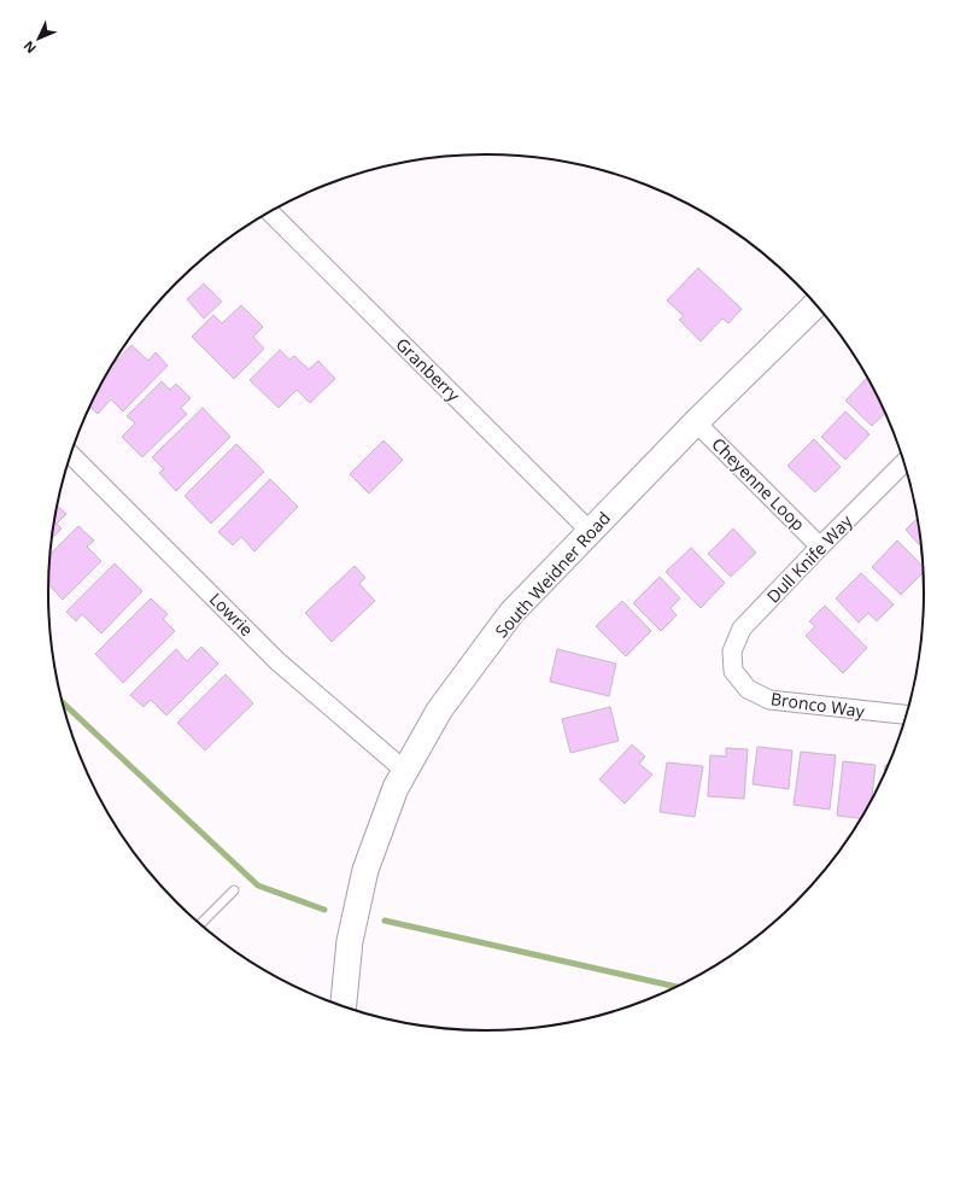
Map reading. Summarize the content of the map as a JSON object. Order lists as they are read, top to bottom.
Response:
{
  "streets": {
    "main road": ["South Weidner Road"],
    "street": [
      "Granberry",
      "Cheyenne Loop",
      "Dull Knife Way",
      "Lowrie",
      "Bronco Way"
    ]
  },
  "crossings": [
    ["Granberry", "South Weidner Road"],
    ["Cheyenne Loop", "Dull Knife Way"],
    ["Cheyenne Loop", "South Weidner Road"],
    ["Dull Knife Way", "Bronco Way"],
    ["South Weidner Road", "Lowrie"]
  ],
  "north": "bottom left"
}
